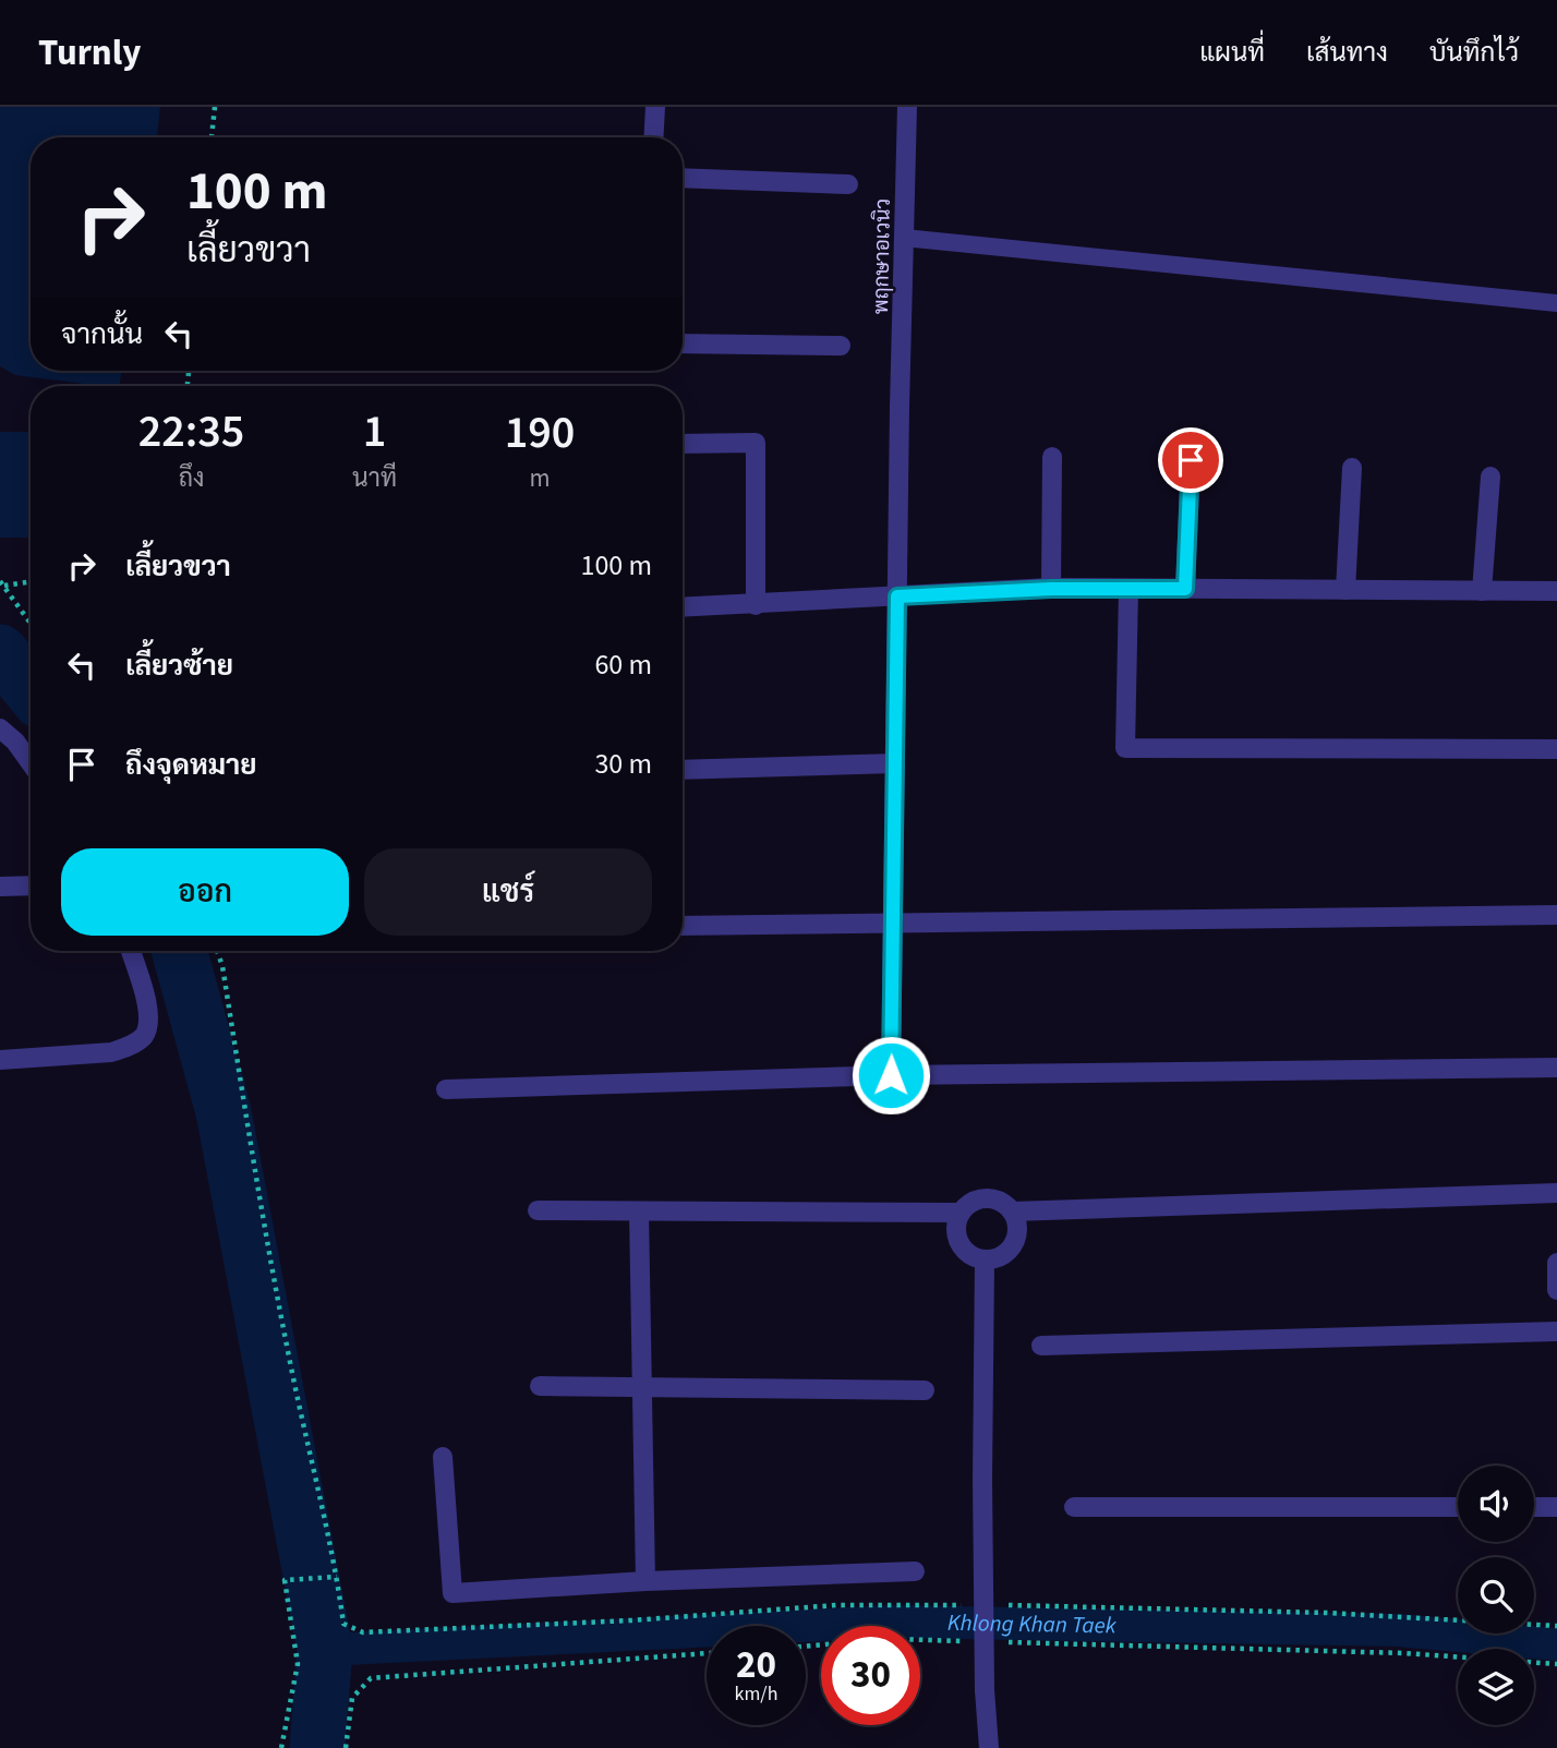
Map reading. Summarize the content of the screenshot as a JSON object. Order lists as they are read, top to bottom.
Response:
{
  "streets": {
    "street": ["พฤกษาอเวนิว"]
  },
  "water": ["Khlong Khan Taek"],
  "page": {
    "header": "Turnly",
    "nav": ["แผนที่", "เส้นทาง", "บันทึกไว้"],
    "turn": ["100 m", "เลี้ยวขวา"],
    "then": "จากนั้น",
    "eta": [
      "22:35",
      "ถึง",
      "1",
      "นาที",
      "190",
      "m"
    ],
    "list": [
      {
        "name": "เลี้ยวขวา",
        "value": "100 m"
      },
      {
        "name": "เลี้ยวซ้าย",
        "value": "60 m"
      },
      {
        "name": "ถึงจุดหมาย",
        "value": "30 m"
      }
    ],
    "buttons": ["ออก", "แชร์"],
    "speed": "20 km/h",
    "limit": "30"
  }
}
